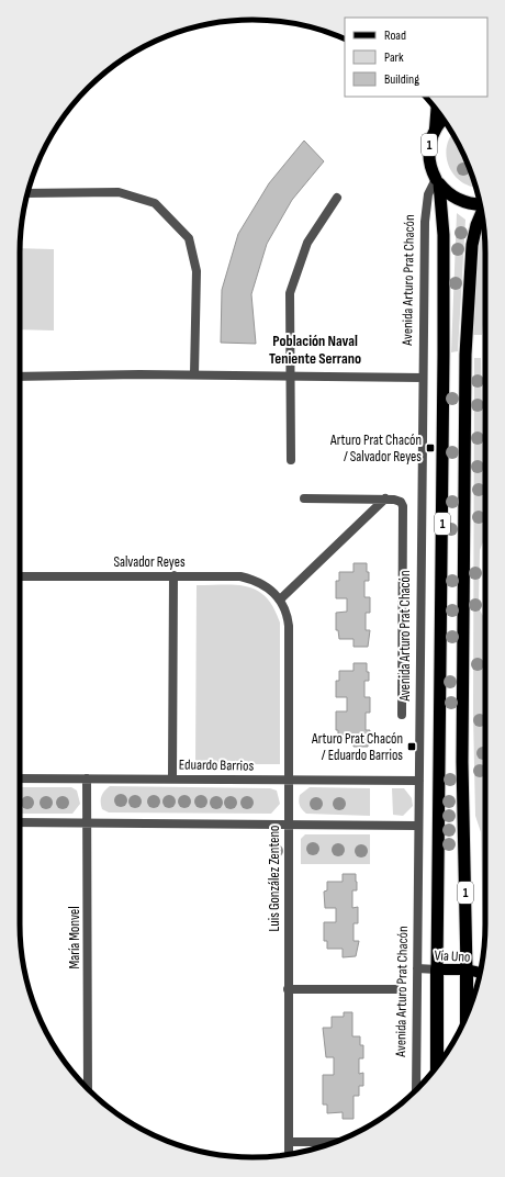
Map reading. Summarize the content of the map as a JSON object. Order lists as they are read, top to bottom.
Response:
{
  "streets": {
    "highway": ["1"],
    "main road": ["Vía Uno"],
    "street": [
      "Avenida Arturo Prat Chacón",
      "Salvador Reyes",
      "Eduardo Barrios",
      "Luis González Zenteno",
      "María Monvel"
    ]
  },
  "crossings": [
    ["1", "Avenida Arturo Prat Chacón"],
    ["1", "Vía Uno"],
    ["Avenida Arturo Prat Chacón", "Eduardo Barrios"],
    ["Avenida Arturo Prat Chacón", "Vía Uno"],
    ["Salvador Reyes", "Luis González Zenteno"],
    ["Eduardo Barrios", "Luis González Zenteno"],
    ["Eduardo Barrios", "María Monvel"]
  ],
  "districts": ["Población Naval Teniente Serrano"],
  "places": {
    "transit": ["Arturo Prat Chacón / Salvador Reyes", "Arturo Prat Chacón / Eduardo Barrios"]
  },
  "legend": ["Road", "Park", "Building"]
}
